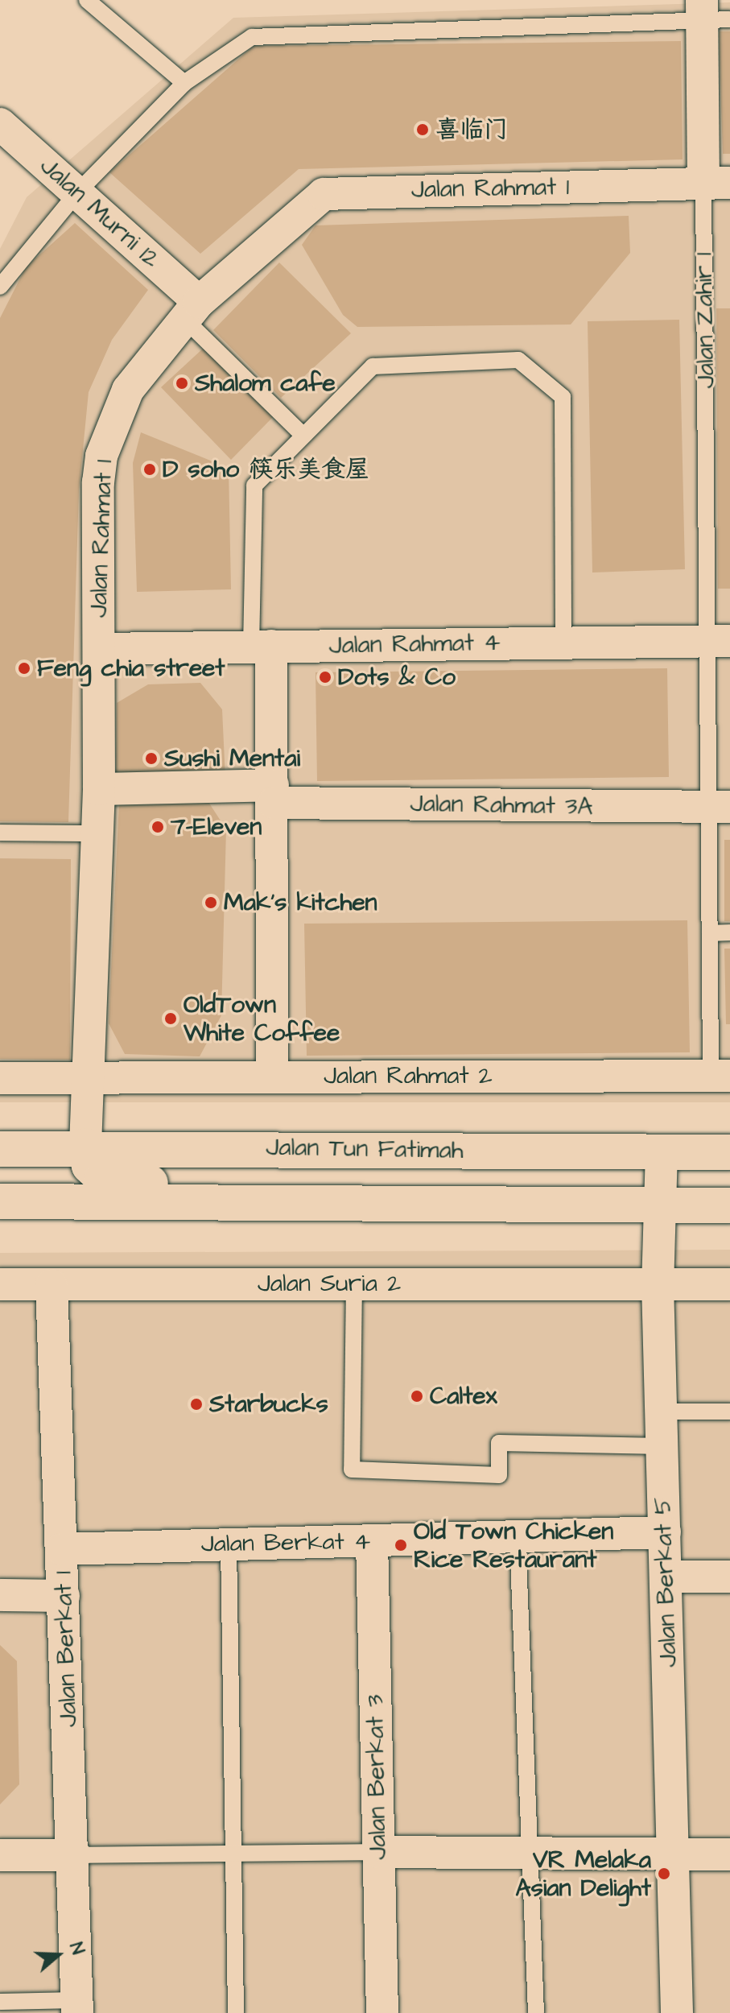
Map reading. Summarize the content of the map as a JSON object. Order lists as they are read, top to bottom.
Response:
{
  "streets": {
    "main road": ["Jalan Tun Fatimah"],
    "street": [
      "Jalan Rahmat 1",
      "Jalan Murni 12",
      "Jalan Zahir 1",
      "Jalan Rahmat 4",
      "Jalan Rahmat 3A",
      "Jalan Rahmat 2",
      "Jalan Suria 2",
      "Jalan Berkat 4",
      "Jalan Berkat 5",
      "Jalan Berkat 1",
      "Jalan Berkat 3"
    ]
  },
  "crossings": [
    ["Jalan Rahmat 1", "Jalan Murni 12"],
    ["Jalan Rahmat 1", "Jalan Zahir 1"],
    ["Jalan Rahmat 1", "Jalan Rahmat 4"],
    ["Jalan Rahmat 1", "Jalan Rahmat 3A"],
    ["Jalan Rahmat 1", "Jalan Rahmat 2"],
    ["Jalan Rahmat 1", "Jalan Tun Fatimah"],
    ["Jalan Zahir 1", "Jalan Rahmat 4"],
    ["Jalan Zahir 1", "Jalan Rahmat 3A"],
    ["Jalan Zahir 1", "Jalan Rahmat 2"],
    ["Jalan Tun Fatimah", "Jalan Berkat 5"],
    ["Jalan Suria 2", "Jalan Berkat 5"],
    ["Jalan Suria 2", "Jalan Berkat 1"],
    ["Jalan Berkat 4", "Jalan Berkat 5"],
    ["Jalan Berkat 4", "Jalan Berkat 1"],
    ["Jalan Berkat 4", "Jalan Berkat 3"]
  ],
  "places": [
    "喜临门",
    "Shalom cafe",
    "D soho 筷乐美食屋",
    "Feng chia street",
    "Dots & Co",
    "Sushi Mentai",
    "7-Eleven",
    "Mak's kitchen",
    "OldTown White Coffee",
    "Caltex",
    "Starbucks",
    "Old Town Chicken Rice Restaurant",
    "VR Melaka Asian Delight"
  ],
  "north": "right"
}
